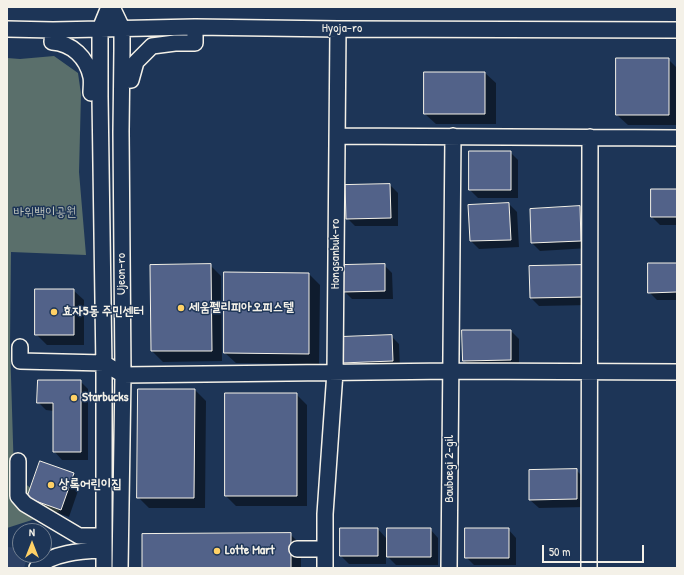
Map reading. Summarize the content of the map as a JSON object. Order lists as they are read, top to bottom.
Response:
{
  "streets": {
    "street": [
      "Hyoja-ro",
      "Hongsanbuk-ro",
      "Ujeon-ro",
      "Baubaegi 2-gil"
    ]
  },
  "crossings": [
    ["Hyoja-ro", "Hongsanbuk-ro"],
    ["Hyoja-ro", "Ujeon-ro"]
  ],
  "parks": ["바위백이공원"],
  "places": [
    "세움펠리피아오피스텔",
    "효자5동 주민센터",
    "Starbucks",
    "상록어린이집",
    "Lotte Mart"
  ],
  "scale_bar": "50 m",
  "north": "top"
}
